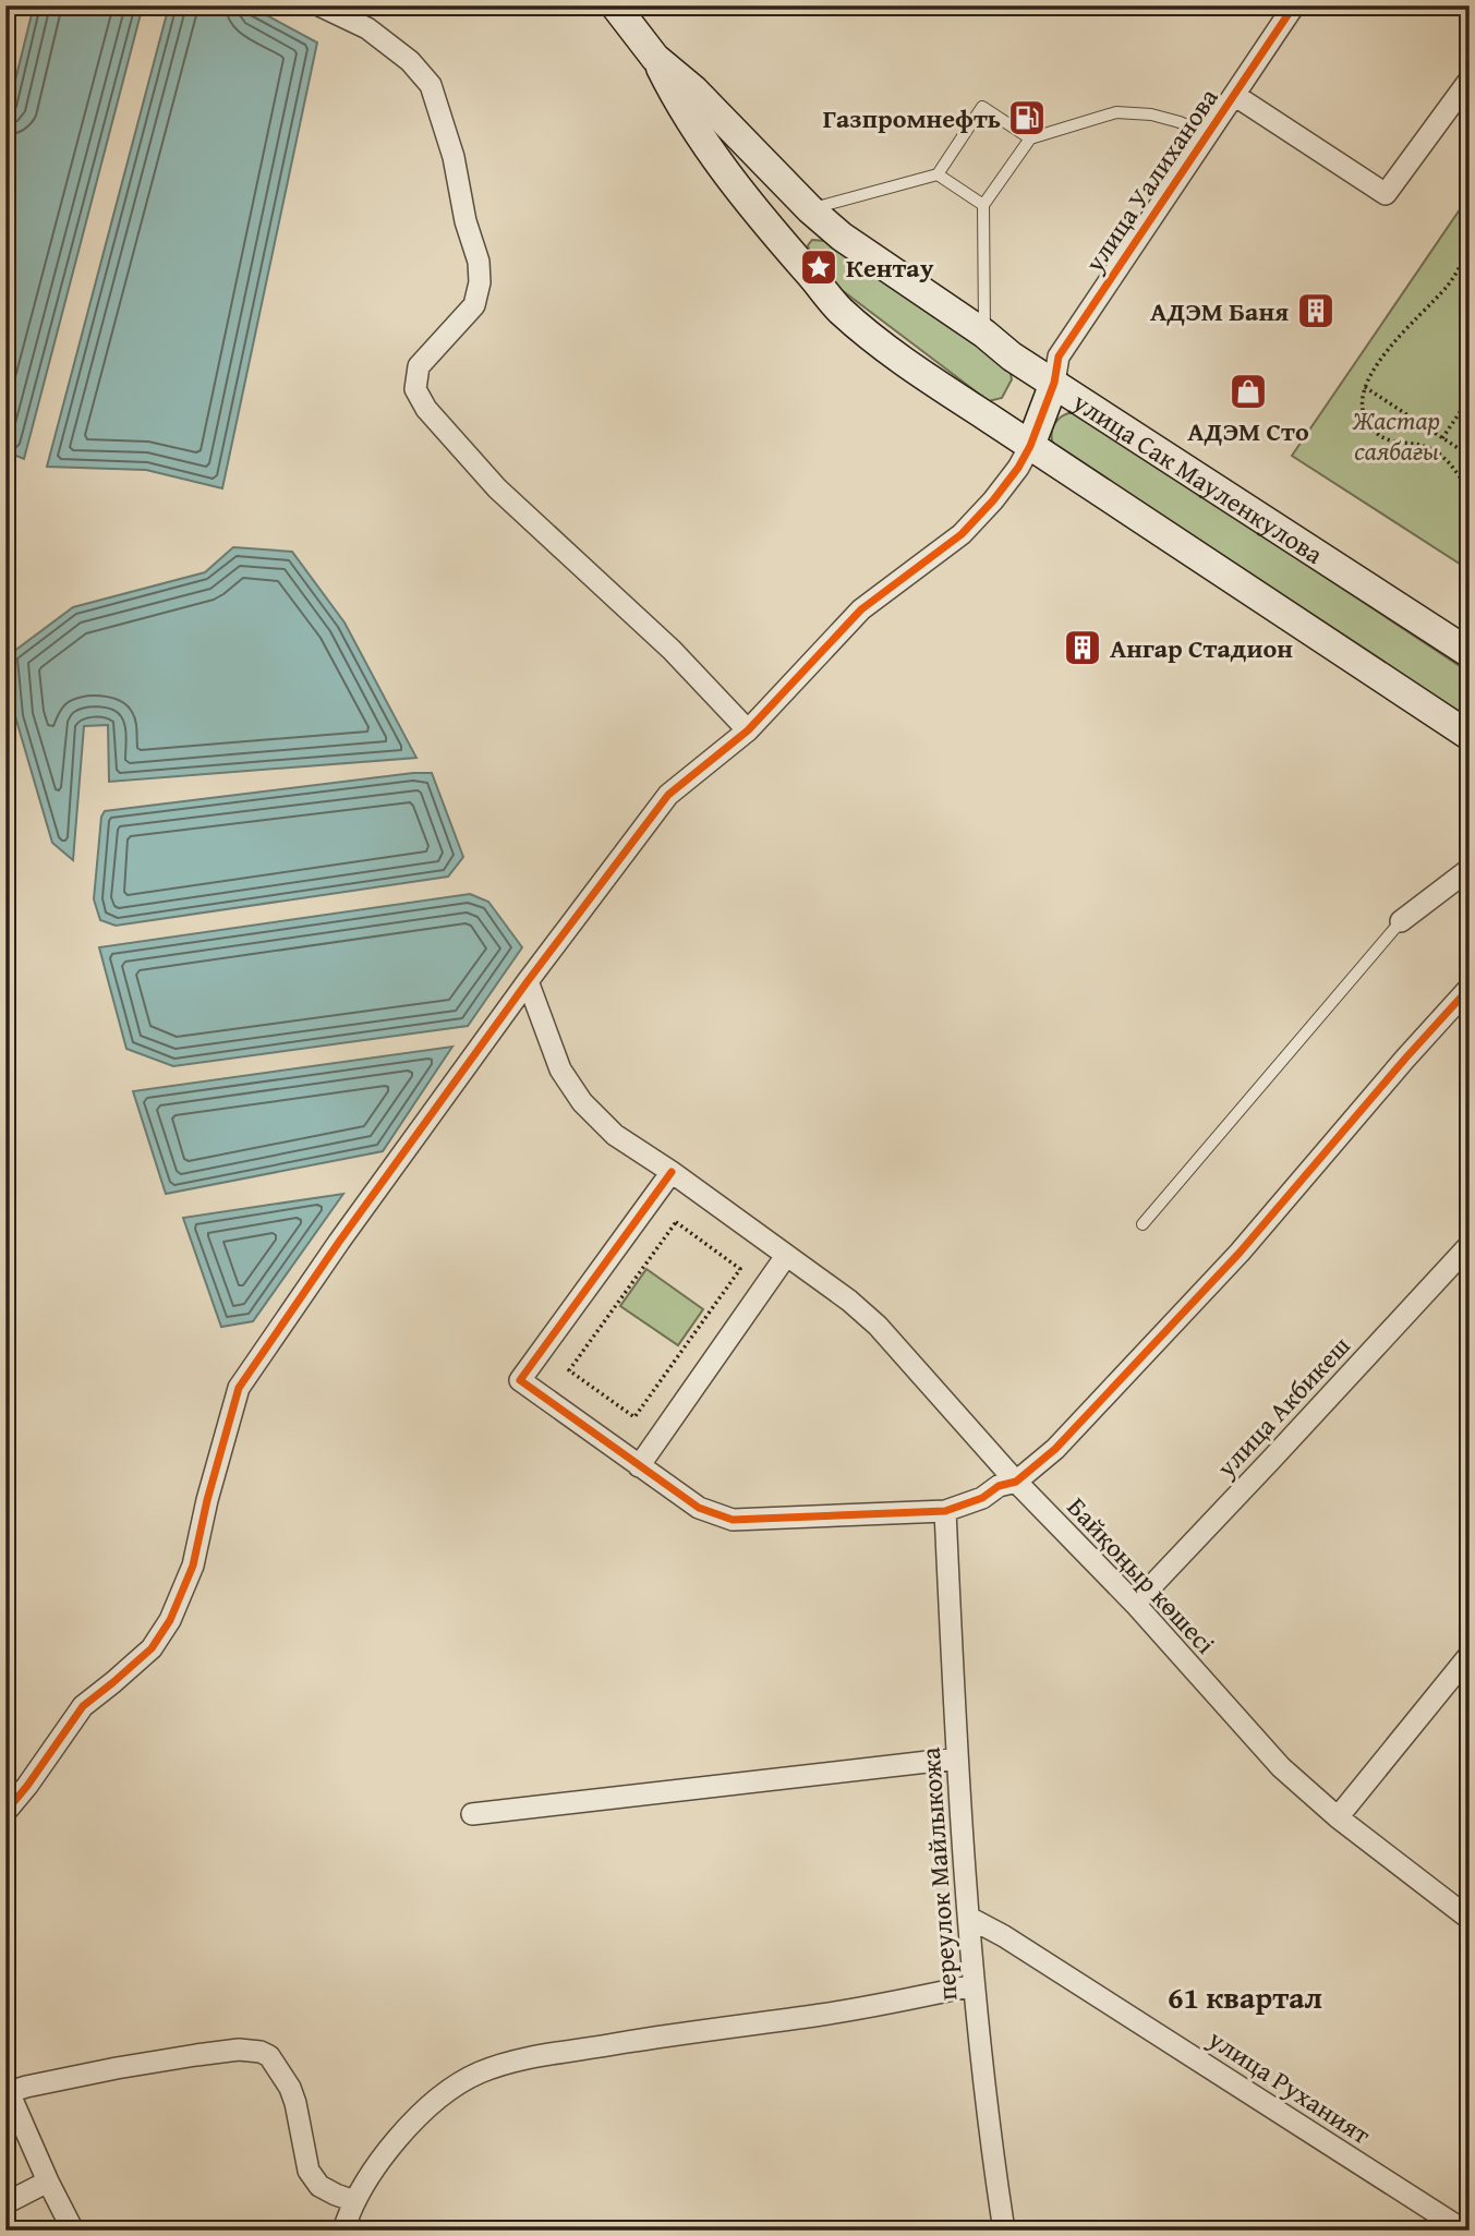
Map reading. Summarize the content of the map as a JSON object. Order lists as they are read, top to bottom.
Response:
{
  "streets": {
    "main road": ["улица Сак Мауленкулова"],
    "street": [
      "улица Уалиханова",
      "улица Акбикеш",
      "Байқоңыр көшесі",
      "переулок Майлыкожа",
      "улица Руханият"
    ]
  },
  "crossings": [
    ["улица Уалиханова", "улица Сак Мауленкулова"],
    ["улица Акбикеш", "Байқоңыр көшесі"],
    ["переулок Майлыкожа", "улица Руханият"]
  ],
  "districts": ["61 квартал"],
  "parks": ["Жастар саябағы"],
  "places": {
    "fuel station": ["Газпромнефть"],
    "place": ["Кентау"],
    "building": ["АДЭМ Баня", "Ангар Стадион"],
    "shop": ["АДЭМ Сто"]
  }
}
